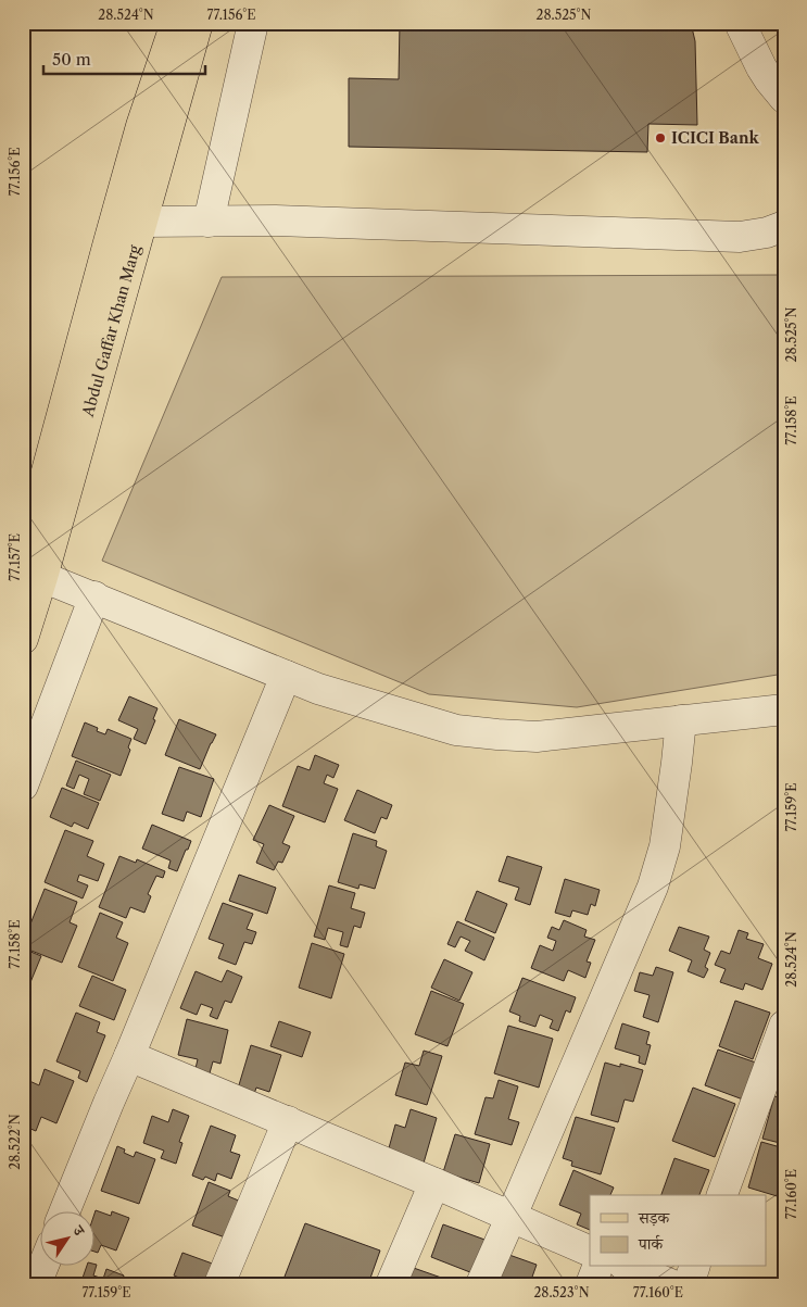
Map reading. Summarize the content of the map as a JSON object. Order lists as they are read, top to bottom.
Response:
{
  "streets": {
    "main road": ["Abdul Gaffar Khan Marg"]
  },
  "places": ["ICICI Bank"],
  "legend": ["सड़क", "पार्क"],
  "scale_bar": "50 m",
  "north": "top right",
  "coordinates": [
    "28.524°N",
    "77.156°E",
    "28.525°N",
    "77.158°E",
    "77.157°E",
    "77.159°E",
    "28.522°N",
    "77.160°E",
    "28.523°N"
  ]
}
